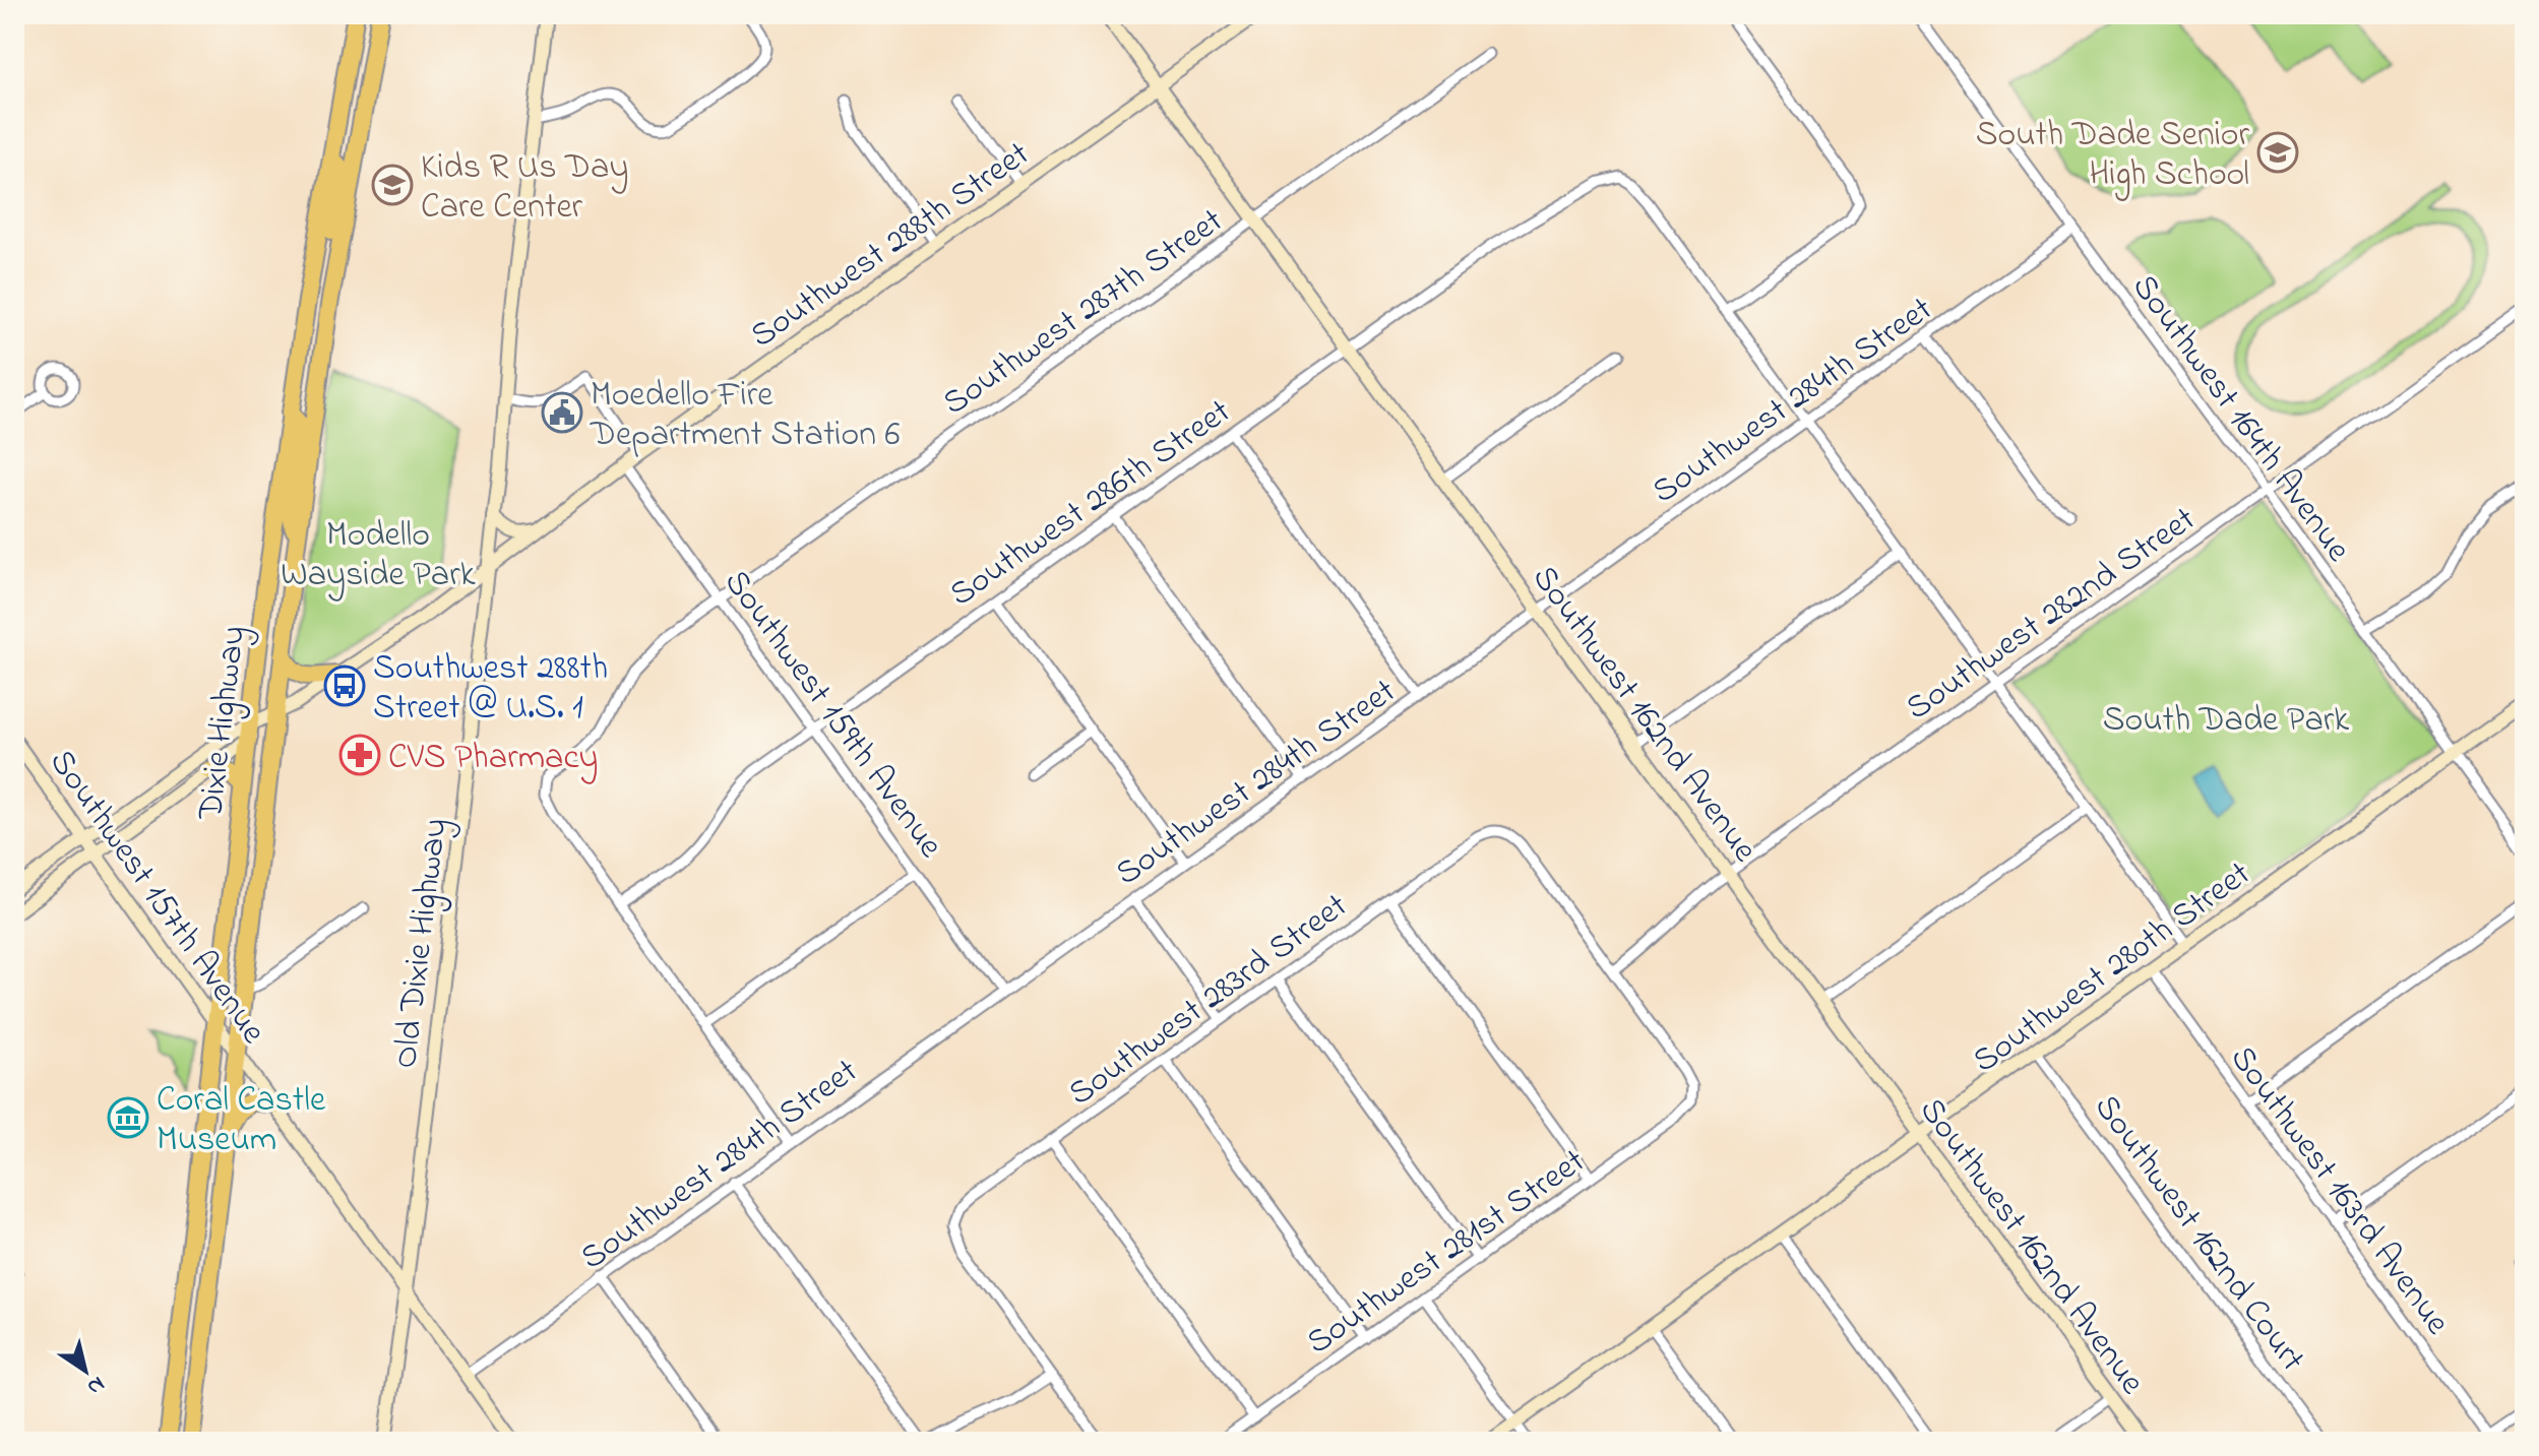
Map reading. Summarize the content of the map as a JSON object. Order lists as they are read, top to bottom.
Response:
{
  "streets": {
    "highway": ["Dixie Highway"],
    "street": [
      "Southwest 288th Street",
      "Southwest 287th Street",
      "Southwest 284th Street",
      "Southwest 164th Avenue",
      "Southwest 286th Street",
      "Southwest 282nd Street",
      "Southwest 159th Avenue",
      "Southwest 162nd Avenue",
      "Southwest 157th Avenue",
      "Old Dixie Highway",
      "Southwest 280th Street",
      "Southwest 283rd Street",
      "Southwest 163rd Avenue",
      "Southwest 162nd Court",
      "Southwest 281st Street"
    ]
  },
  "crossings": [
    ["Southwest 288th Street", "Southwest 159th Avenue"],
    ["Southwest 288th Street", "Southwest 162nd Avenue"],
    ["Southwest 288th Street", "Dixie Highway"],
    ["Southwest 288th Street", "Southwest 157th Avenue"],
    ["Southwest 288th Street", "Old Dixie Highway"],
    ["Southwest 287th Street", "Southwest 286th Street"],
    ["Southwest 287th Street", "Southwest 159th Avenue"],
    ["Southwest 287th Street", "Southwest 162nd Avenue"],
    ["Southwest 284th Street", "Southwest 164th Avenue"],
    ["Southwest 284th Street", "Southwest 159th Avenue"],
    ["Southwest 284th Street", "Southwest 162nd Avenue"],
    ["Southwest 284th Street", "Southwest 157th Avenue"],
    ["Southwest 164th Avenue", "Southwest 282nd Street"],
    ["Southwest 164th Avenue", "Southwest 280th Street"],
    ["Southwest 286th Street", "Southwest 159th Avenue"],
    ["Southwest 286th Street", "Southwest 162nd Avenue"],
    ["Southwest 282nd Street", "Southwest 162nd Avenue"],
    ["Southwest 282nd Street", "Southwest 283rd Street"],
    ["Southwest 282nd Street", "Southwest 281st Street"],
    ["Southwest 162nd Avenue", "Southwest 280th Street"],
    ["Dixie Highway", "Southwest 157th Avenue"],
    ["Southwest 157th Avenue", "Old Dixie Highway"],
    ["Southwest 280th Street", "Southwest 163rd Avenue"],
    ["Southwest 280th Street", "Southwest 162nd Court"],
    ["Southwest 283rd Street", "Southwest 281st Street"]
  ],
  "parks": ["Modello Wayside Park", "South Dade Park"],
  "places": {
    "school or university": ["South Dade Senior High School", "Kids R Us Day Care Center"],
    "public building": ["Moedello Fire Department Station 6"],
    "bus stop": ["Southwest 288th Street @ U.S. 1"],
    "pharmacy": ["CVS Pharmacy"],
    "museum": ["Coral Castle Museum"]
  },
  "north": "bottom right"
}
